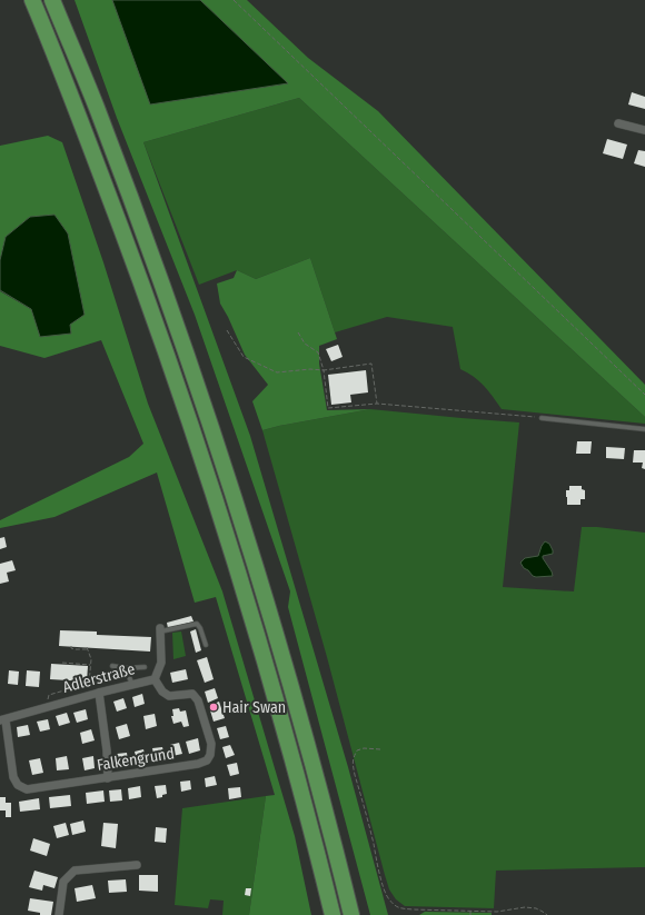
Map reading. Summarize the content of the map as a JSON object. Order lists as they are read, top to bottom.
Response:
{
  "streets": {
    "street": ["Adlerstraße", "Falkengrund"]
  },
  "crossings": [
    ["Adlerstraße", "Falkengrund"]
  ],
  "places": ["Hair Swan"]
}
